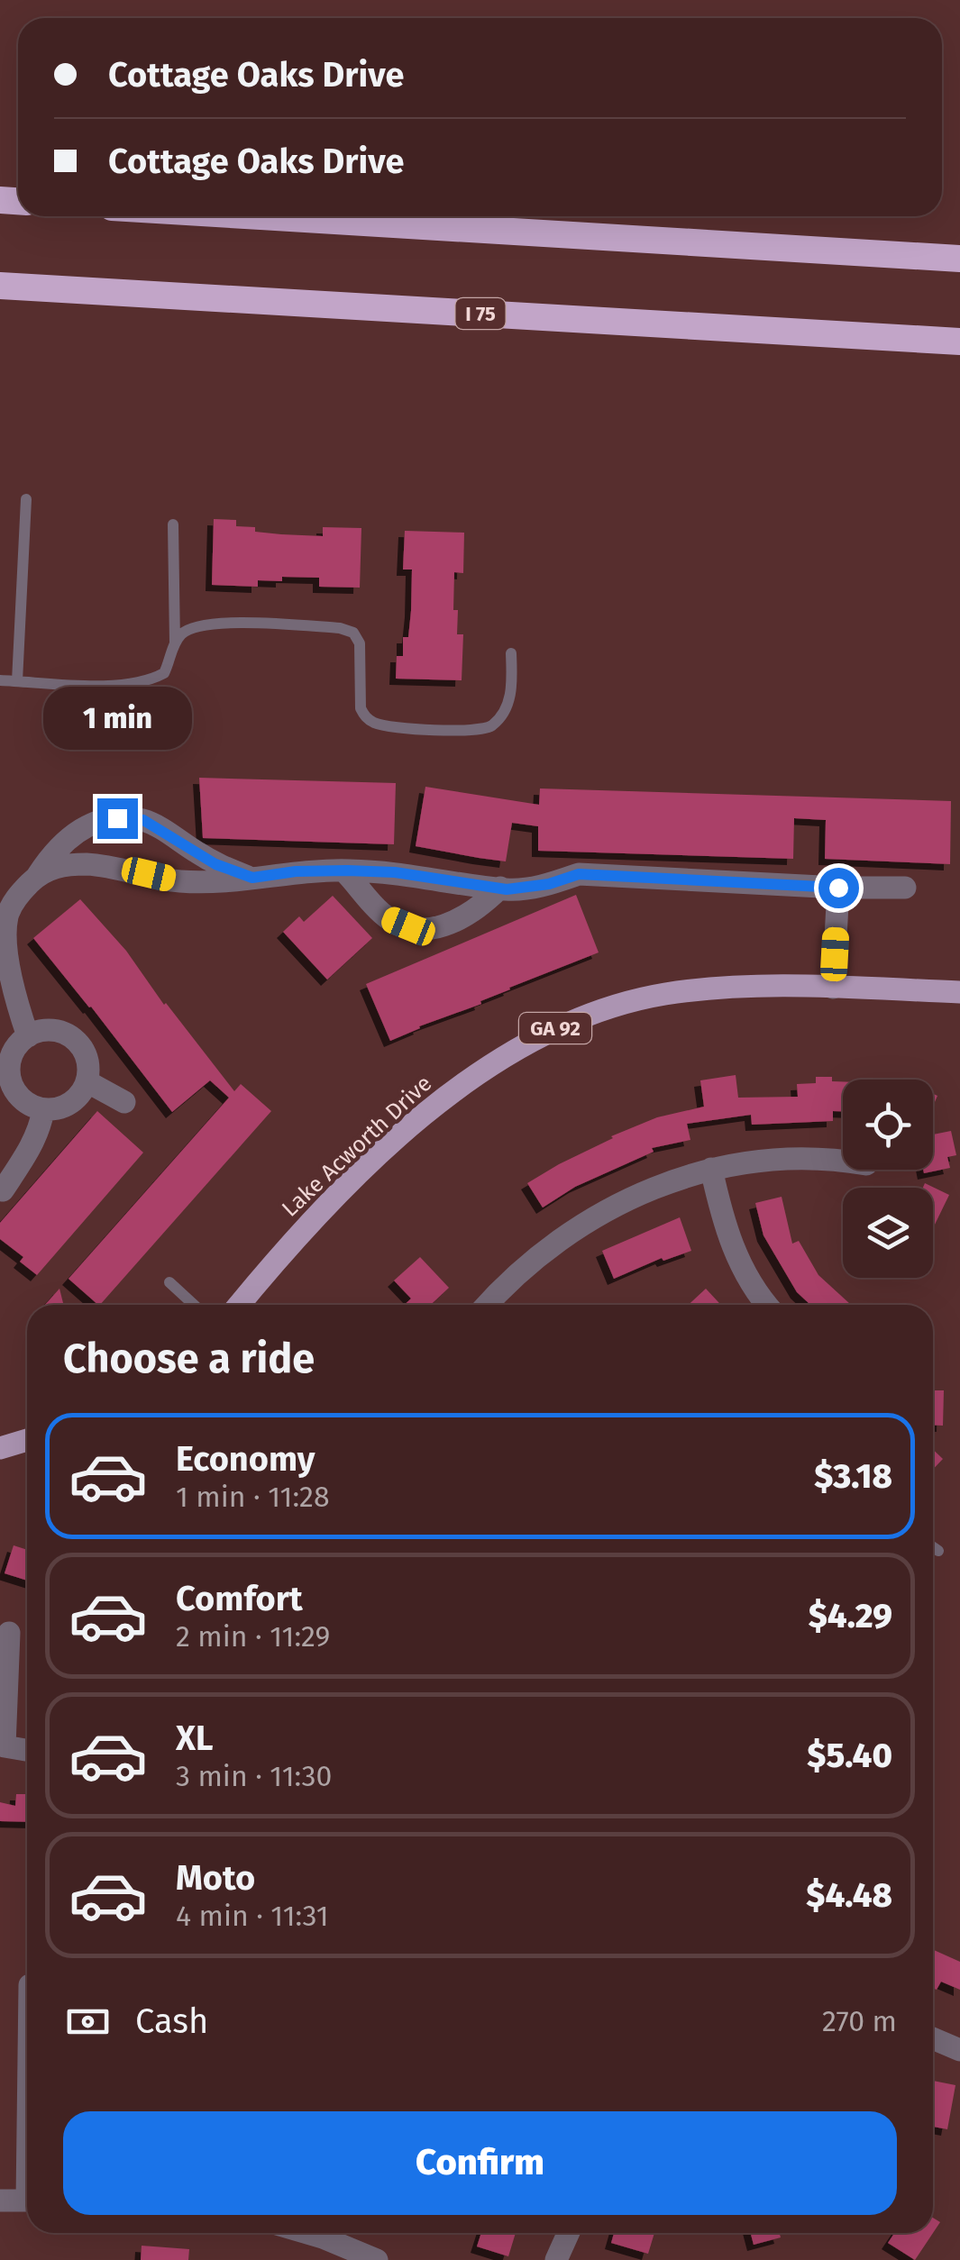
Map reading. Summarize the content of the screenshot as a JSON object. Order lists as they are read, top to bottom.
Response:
{
  "streets": {
    "highway": ["I 75"],
    "main road": ["GA 92", "Lake Acworth Drive"]
  },
  "page": {
    "banner": ["Cottage Oaks Drive", "Cottage Oaks Drive"],
    "bubble": "1 min",
    "heading": "Choose a ride",
    "list": [
      {
        "name": "Economy",
        "note": "1 min · 11:28",
        "value": "$3.18"
      },
      {
        "name": "Comfort",
        "note": "2 min · 11:29",
        "value": "$4.29"
      },
      {
        "name": "XL",
        "note": "3 min · 11:30",
        "value": "$5.40"
      },
      {
        "name": "Moto",
        "note": "4 min · 11:31",
        "value": "$4.48"
      }
    ],
    "pay": ["Cash", "270 m"],
    "buttons": "Confirm"
  }
}
